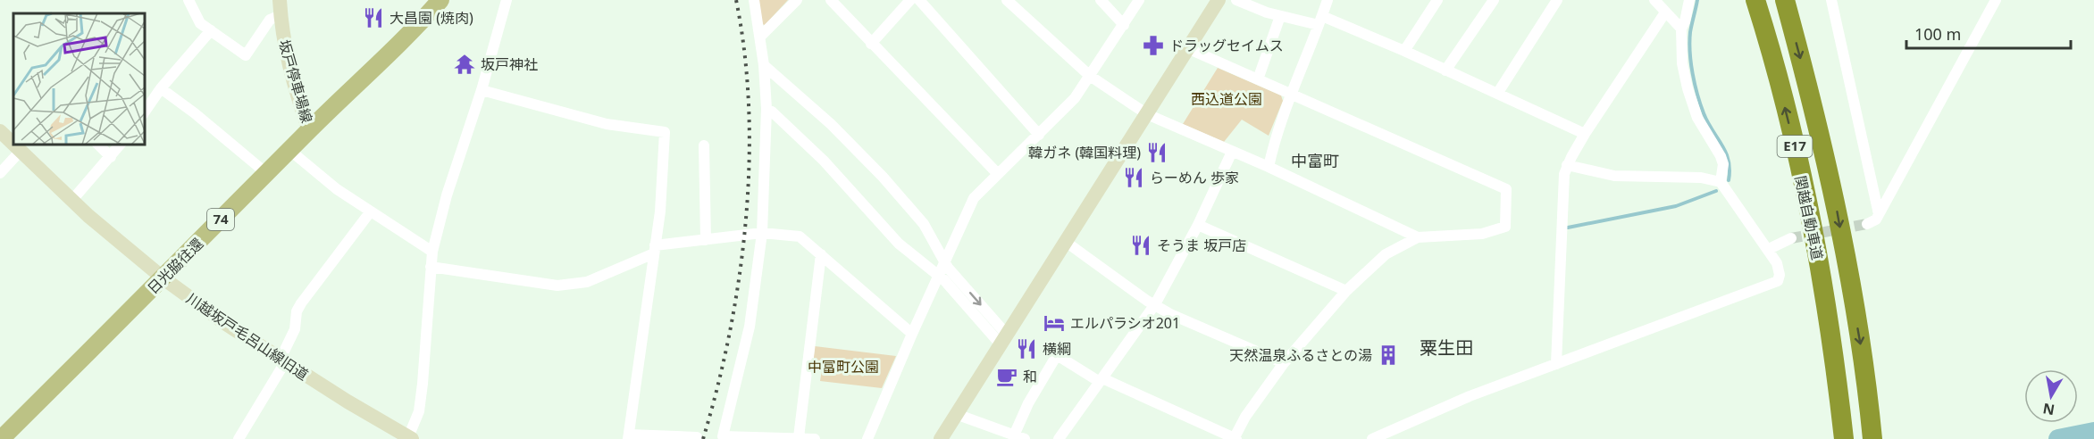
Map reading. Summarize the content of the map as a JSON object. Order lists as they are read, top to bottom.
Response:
{
  "streets": {
    "highway": ["E17", "関越自動車道"],
    "main road": ["74", "日光脇往還"],
    "street": ["坂戸停車場線", "川越坂戸毛呂山線旧道"]
  },
  "crossings": [
    ["坂戸停車場線", "日光脇往還"],
    ["日光脇往還", "川越坂戸毛呂山線旧道"]
  ],
  "districts": ["中富町", "粟生田"],
  "parks": ["西込道公園", "中富町公園"],
  "places": {
    "restaurant": [
      "大昌園 (焼肉)",
      "韓ガネ (韓国料理)",
      "らーめん 歩家",
      "そうま 坂戸店",
      "横綱"
    ],
    "pharmacy": ["ドラッグセイムス"],
    "temple": ["坂戸神社"],
    "hotel": ["エルパラシオ201"],
    "building": ["天然温泉ふるさとの湯"],
    "cafe": ["和"]
  },
  "scale_bar": "100 m",
  "north": "bottom"
}
